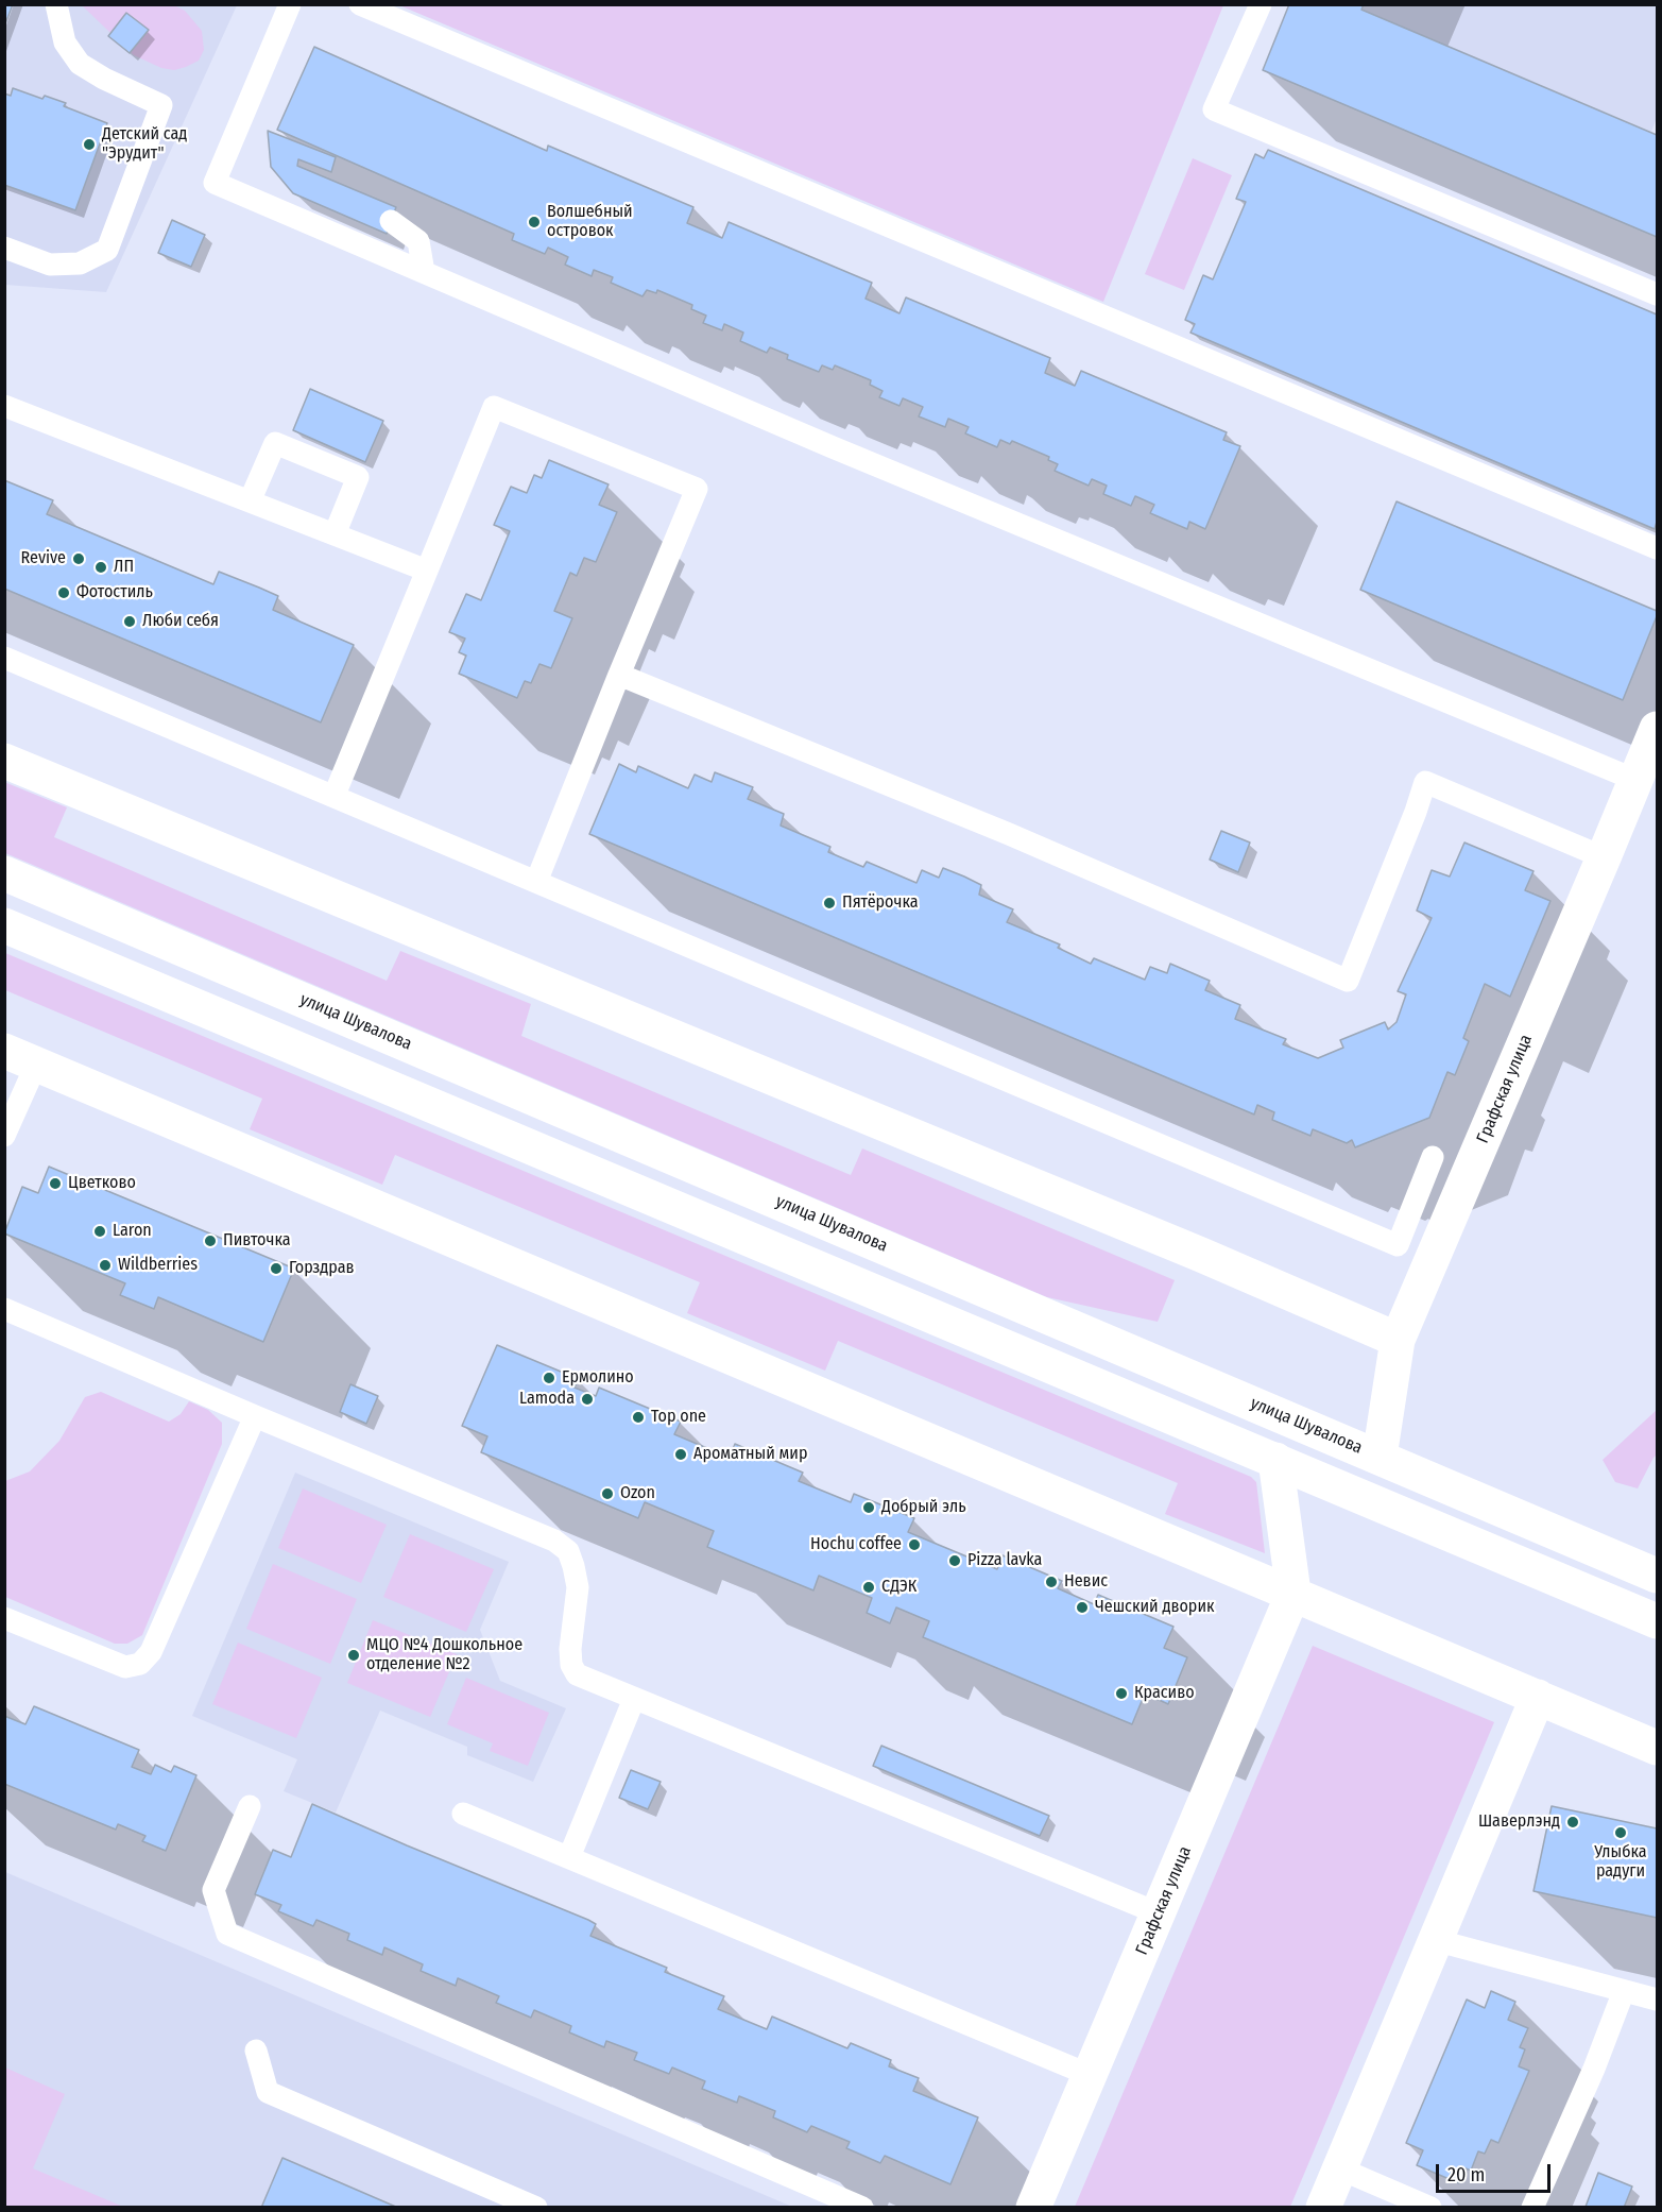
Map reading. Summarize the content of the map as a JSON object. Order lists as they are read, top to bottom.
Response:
{
  "streets": {
    "street": ["улица Шувалова", "Графская улица"]
  },
  "crossings": [
    ["улица Шувалова", "Графская улица"]
  ],
  "places": [
    "Детский сад \"Эрудит\"",
    "Волшебный островок",
    "Revive",
    "ЛП",
    "Фотостиль",
    "Люби себя",
    "Пятёрочка",
    "Цветково",
    "Laron",
    "Пивточка",
    "Wildberries",
    "Горздрав",
    "Ермолино",
    "Lamoda",
    "Top one",
    "Ароматный мир",
    "Ozon",
    "Добрый эль",
    "Hochu coffee",
    "Pizza lavka",
    "Невис",
    "СДЭК",
    "Чешский дворик",
    "МЦО №4 Дошкольное отделение №2",
    "Красиво",
    "Шаверлэнд",
    "Улыбка радуги"
  ],
  "scale_bar": "20 m"
}
